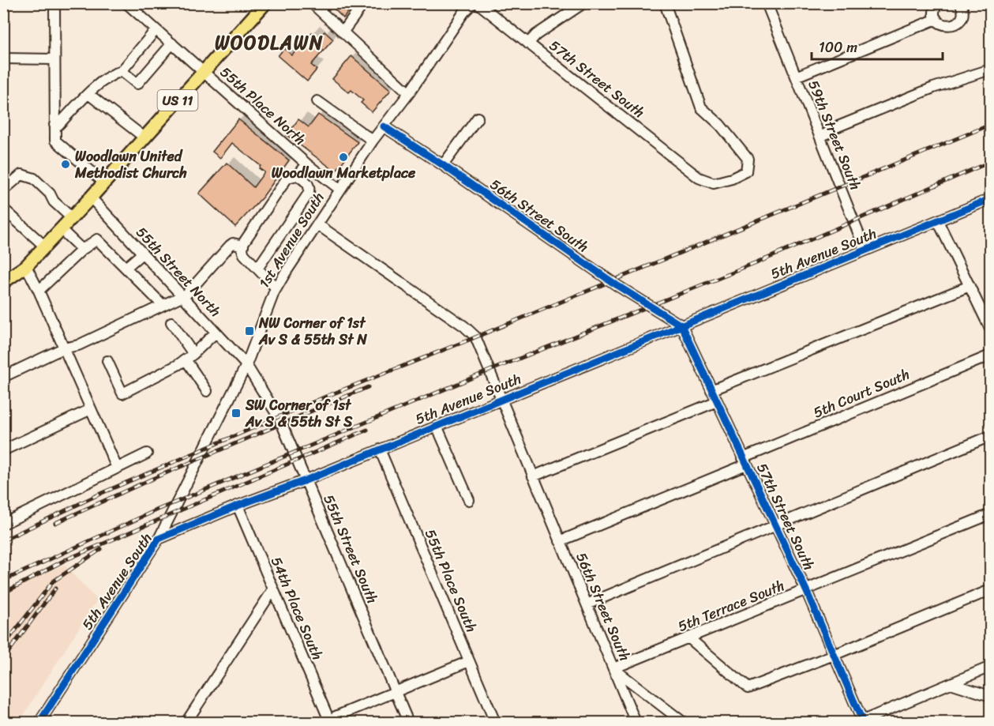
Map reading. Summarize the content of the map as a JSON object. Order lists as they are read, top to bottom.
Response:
{
  "streets": {
    "main road": ["US 11"],
    "street": [
      "57th Street South",
      "55th Place North",
      "59th Street South",
      "56th Street South",
      "1st Avenue South",
      "5th Avenue South",
      "55th Street North",
      "5th Court South",
      "55th Street South",
      "55th Place South",
      "5th Terrace South",
      "54th Place South"
    ]
  },
  "crossings": [
    ["57th Street South", "56th Street South"],
    ["57th Street South", "5th Avenue South"],
    ["57th Street South", "5th Court South"],
    ["57th Street South", "5th Terrace South"],
    ["US 11", "55th Place North"],
    ["US 11", "55th Street North"],
    ["55th Place North", "1st Avenue South"],
    ["59th Street South", "5th Avenue South"],
    ["56th Street South", "1st Avenue South"],
    ["56th Street South", "5th Avenue South"],
    ["56th Street South", "5th Court South"],
    ["56th Street South", "5th Terrace South"],
    ["1st Avenue South", "5th Avenue South"],
    ["1st Avenue South", "55th Street North"],
    ["1st Avenue South", "55th Street South"],
    ["5th Avenue South", "55th Street South"],
    ["5th Avenue South", "55th Place South"],
    ["5th Avenue South", "54th Place South"],
    ["55th Street North", "55th Street South"]
  ],
  "districts": ["WOODLAWN"],
  "places": {
    "other": ["Woodlawn Marketplace", "Woodlawn United Methodist Church"],
    "transit": ["NW Corner of 1st Av S & 55th St N", "SW Corner of 1st Av S & 55th St S"]
  },
  "scale_bar": "100 m"
}
